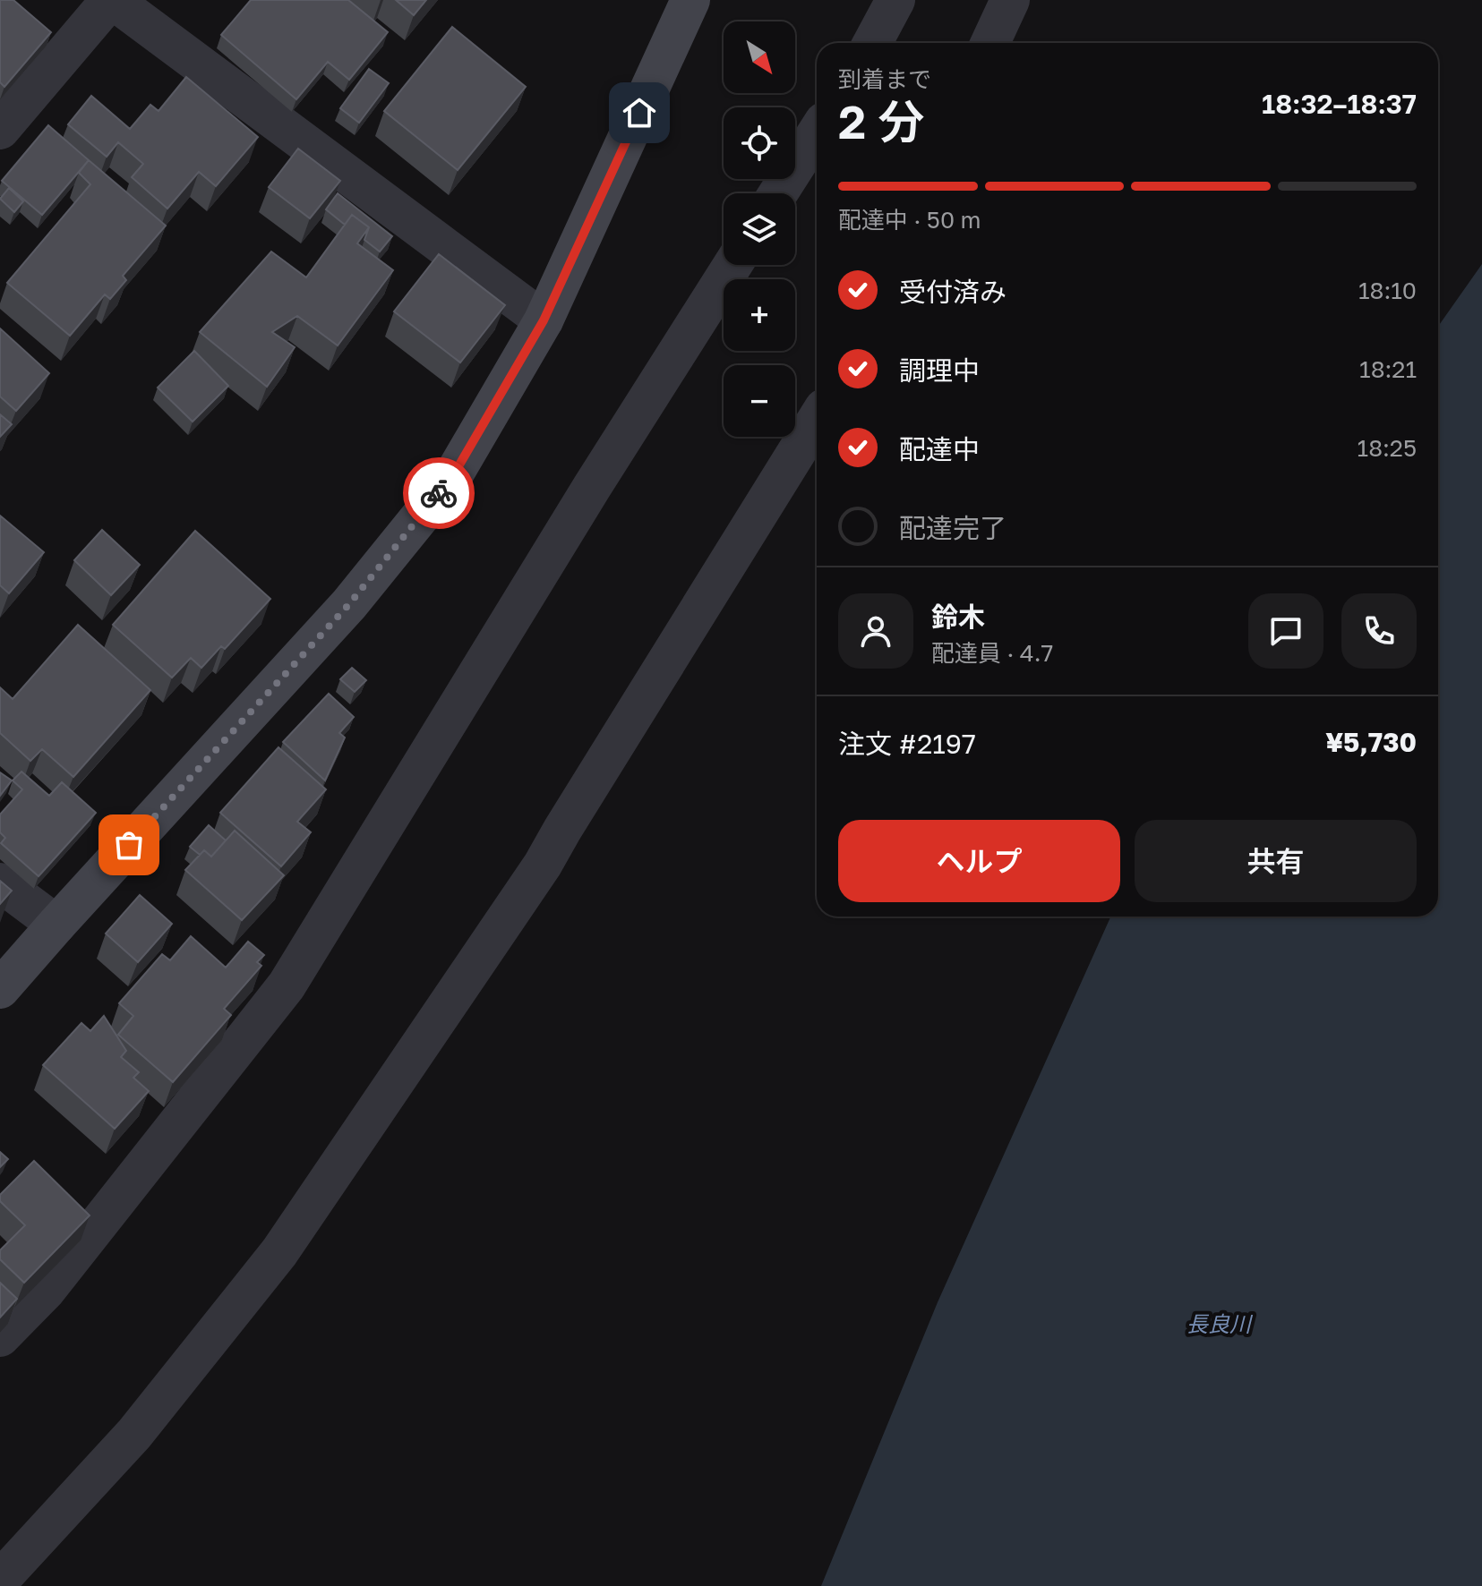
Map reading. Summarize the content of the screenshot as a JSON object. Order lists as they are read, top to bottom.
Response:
{
  "water": ["長良川"],
  "north": "bottom right",
  "page": {
    "map_buttons": ["+", "−"],
    "heading": ["2 分", "到着まで", "18:32–18:37"],
    "panel": [
      "鈴木",
      "配達員 · 4.7",
      "注文 #2197",
      "¥5,730"
    ],
    "bar": "配達中 · 50 m",
    "list": [
      ["受付済み", "18:10"],
      ["調理中", "18:21"],
      ["配達中", "18:25"],
      "配達完了"
    ],
    "buttons": ["ヘルプ", "共有"]
  }
}
